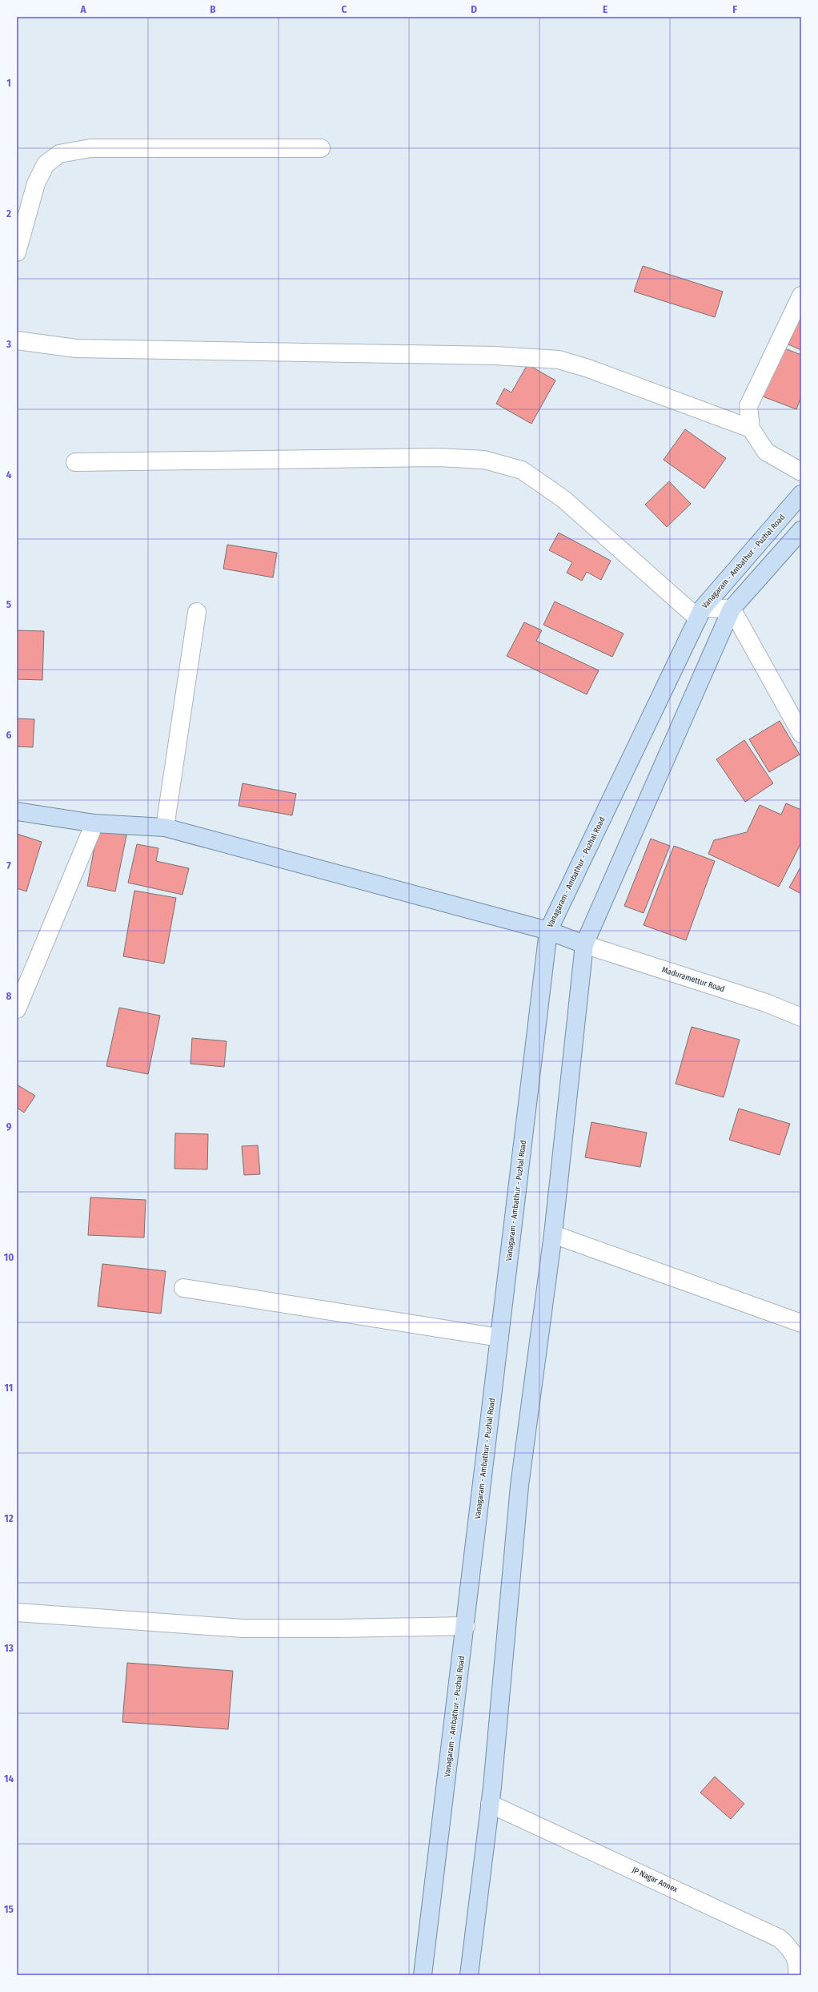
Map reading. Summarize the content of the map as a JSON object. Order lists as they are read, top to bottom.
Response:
{
  "streets": {
    "main road": ["Vanagaram - Ambathur - Puzhal Road"],
    "street": ["Maduramettur Road", "JP Nagar Annex"]
  },
  "grid": {
    "columns": [
      "A",
      "B",
      "C",
      "D",
      "E",
      "F"
    ],
    "rows": [
      "1",
      "2",
      "3",
      "4",
      "5",
      "6",
      "7",
      "8",
      "9",
      "10",
      "11",
      "12",
      "13",
      "14",
      "15"
    ]
  }
}
